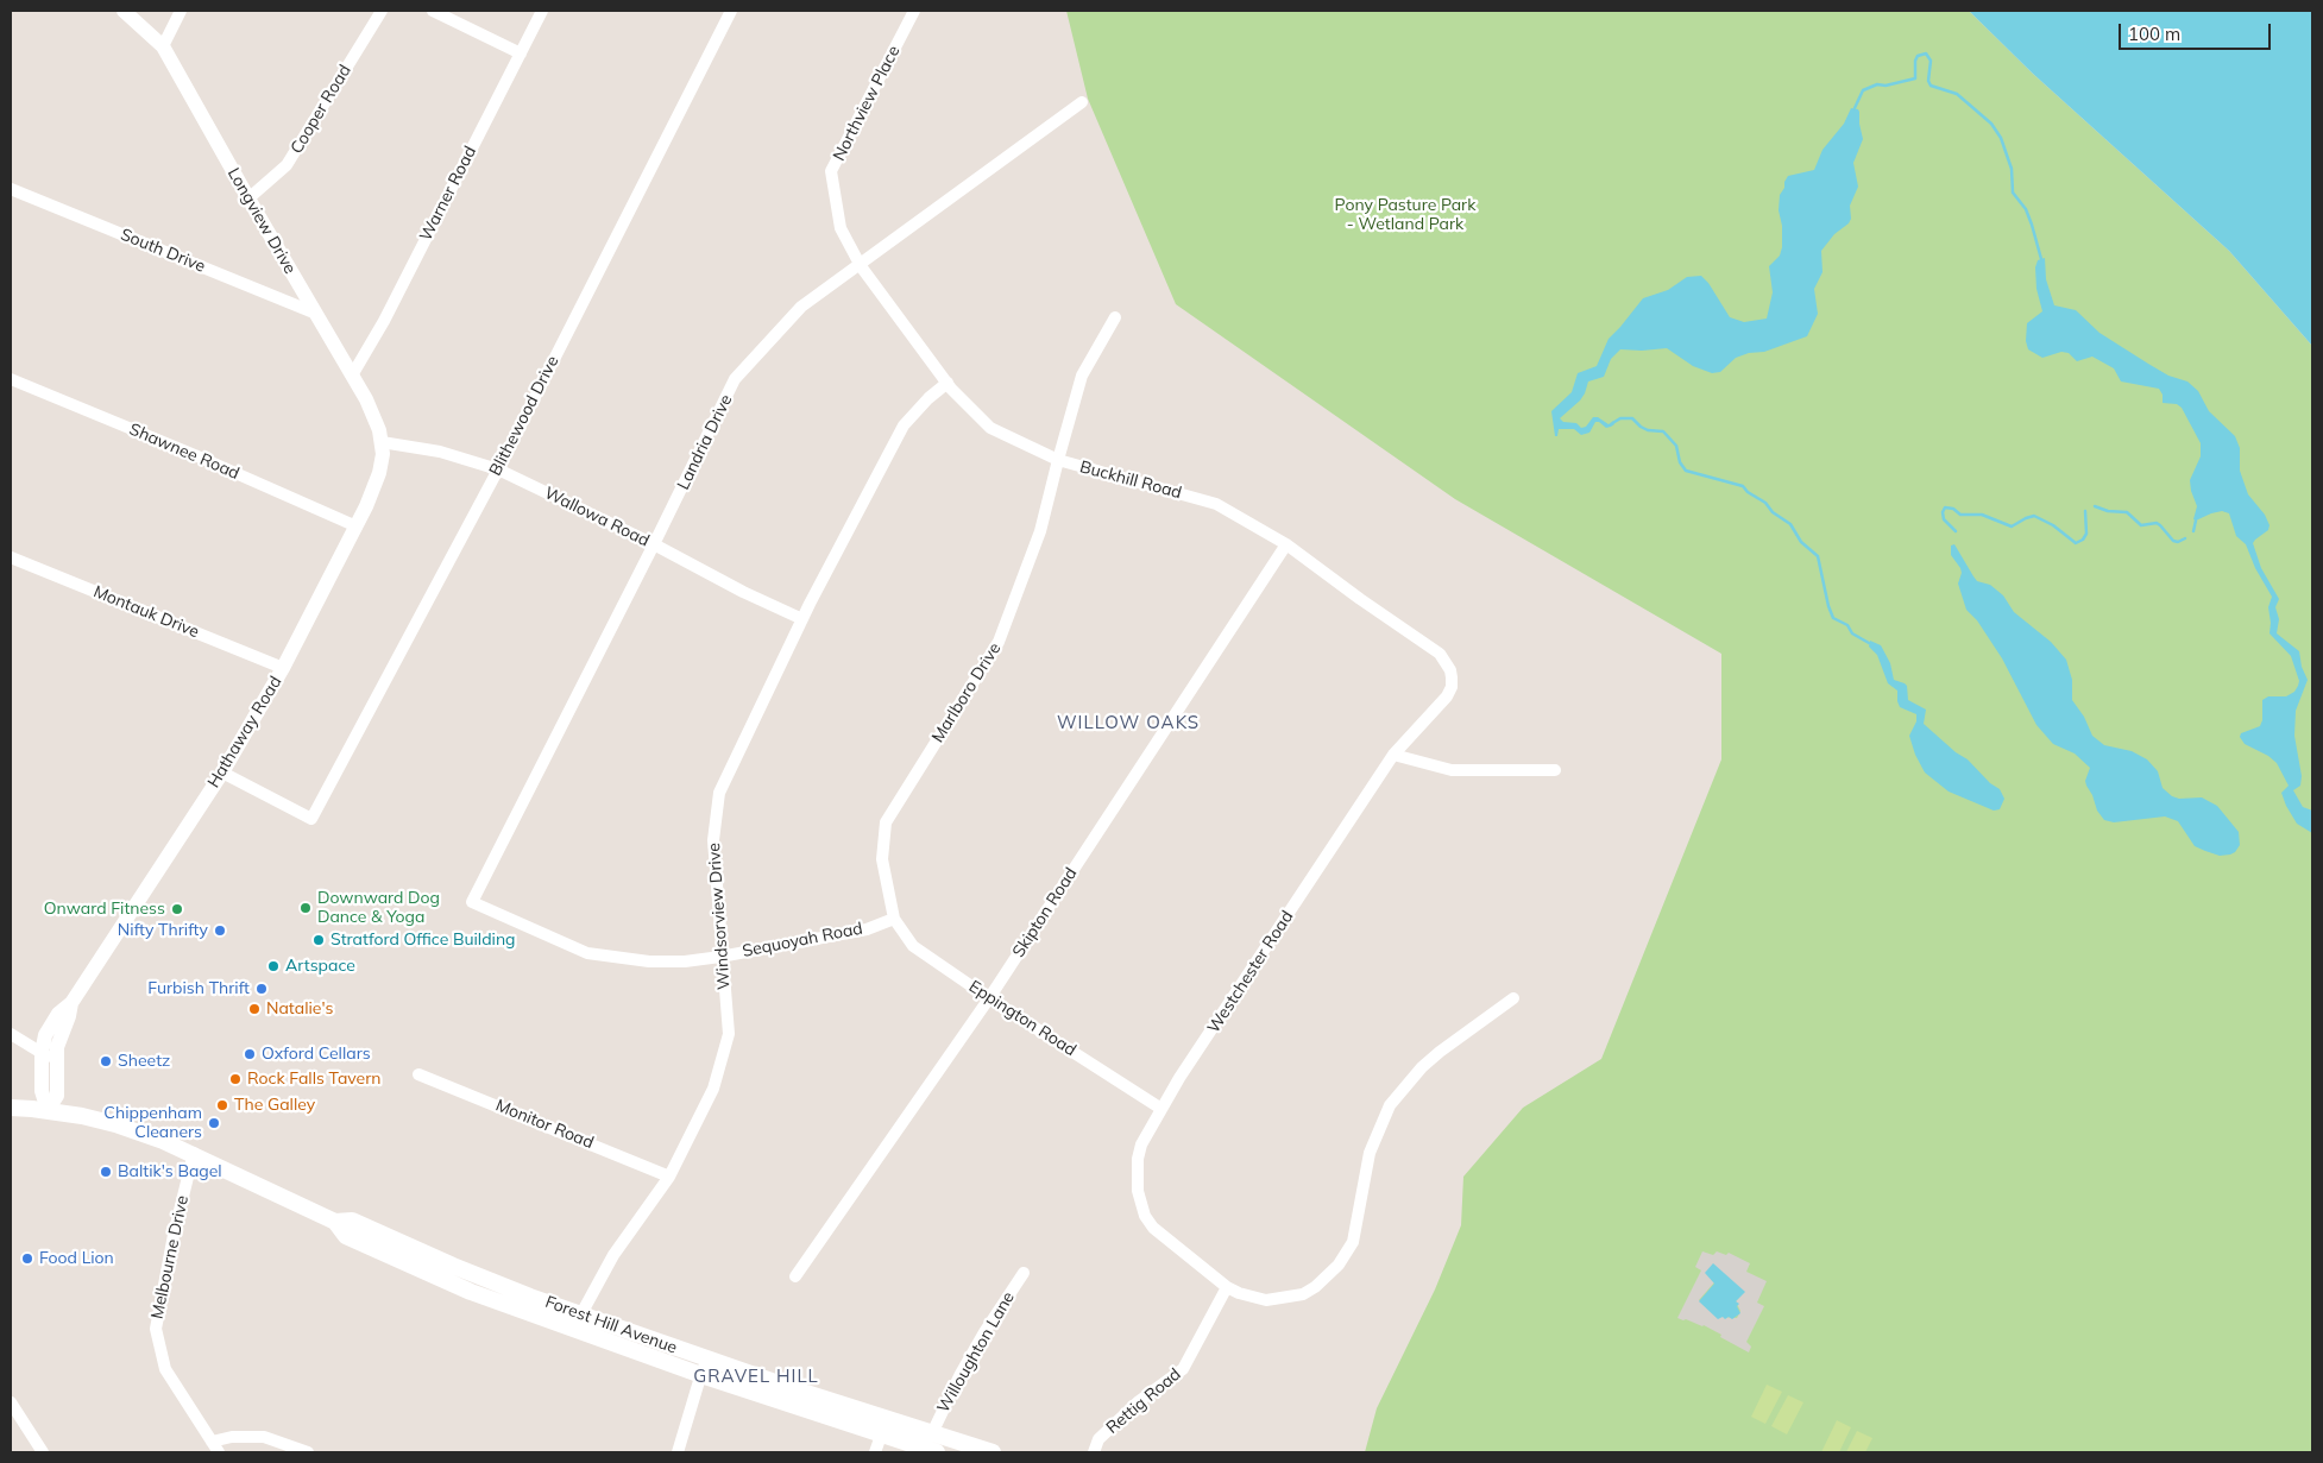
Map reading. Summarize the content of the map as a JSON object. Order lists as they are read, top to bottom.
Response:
{
  "streets": {
    "main road": ["Forest Hill Avenue"],
    "street": [
      "Northview Place",
      "Cooper Road",
      "Warner Road",
      "Longview Drive",
      "South Drive",
      "Blithewood Drive",
      "Landria Drive",
      "Shawnee Road",
      "Buckhill Road",
      "Wallowa Road",
      "Montauk Drive",
      "Marlboro Drive",
      "Hathaway Road",
      "Skipton Road",
      "Windsorview Drive",
      "Sequoyah Road",
      "Westchester Road",
      "Eppington Road",
      "Monitor Road",
      "Melbourne Drive",
      "Willoughton Lane",
      "Rettig Road"
    ]
  },
  "crossings": [
    ["Northview Place", "Landria Drive"],
    ["Northview Place", "Buckhill Road"],
    ["Cooper Road", "Longview Drive"],
    ["Warner Road", "Longview Drive"],
    ["Longview Drive", "South Drive"],
    ["Longview Drive", "Wallowa Road"],
    ["Longview Drive", "Hathaway Road"],
    ["Blithewood Drive", "Wallowa Road"],
    ["Blithewood Drive", "Hathaway Road"],
    ["Landria Drive", "Buckhill Road"],
    ["Landria Drive", "Wallowa Road"],
    ["Landria Drive", "Sequoyah Road"],
    ["Shawnee Road", "Hathaway Road"],
    ["Buckhill Road", "Marlboro Drive"],
    ["Buckhill Road", "Skipton Road"],
    ["Buckhill Road", "Windsorview Drive"],
    ["Buckhill Road", "Westchester Road"],
    ["Wallowa Road", "Hathaway Road"],
    ["Wallowa Road", "Windsorview Drive"],
    ["Montauk Drive", "Hathaway Road"],
    ["Marlboro Drive", "Sequoyah Road"],
    ["Marlboro Drive", "Eppington Road"],
    ["Hathaway Road", "Forest Hill Avenue"],
    ["Skipton Road", "Eppington Road"],
    ["Windsorview Drive", "Sequoyah Road"],
    ["Windsorview Drive", "Monitor Road"],
    ["Windsorview Drive", "Forest Hill Avenue"],
    ["Sequoyah Road", "Eppington Road"],
    ["Westchester Road", "Eppington Road"],
    ["Westchester Road", "Rettig Road"],
    ["Melbourne Drive", "Forest Hill Avenue"],
    ["Forest Hill Avenue", "Willoughton Lane"]
  ],
  "districts": ["WILLOW OAKS", "GRAVEL HILL"],
  "parks": ["Pony Pasture Park - Wetland Park"],
  "places": [
    "Downward Dog Dance & Yoga",
    "Onward Fitness",
    "Nifty Thrifty",
    "Stratford Office Building",
    "Artspace",
    "Furbish Thrift",
    "Natalie's",
    "Oxford Cellars",
    "Sheetz",
    "Rock Falls Tavern",
    "The Galley",
    "Chippenham Cleaners",
    "Baltik's Bagel",
    "Food Lion"
  ],
  "scale_bar": "100 m"
}
